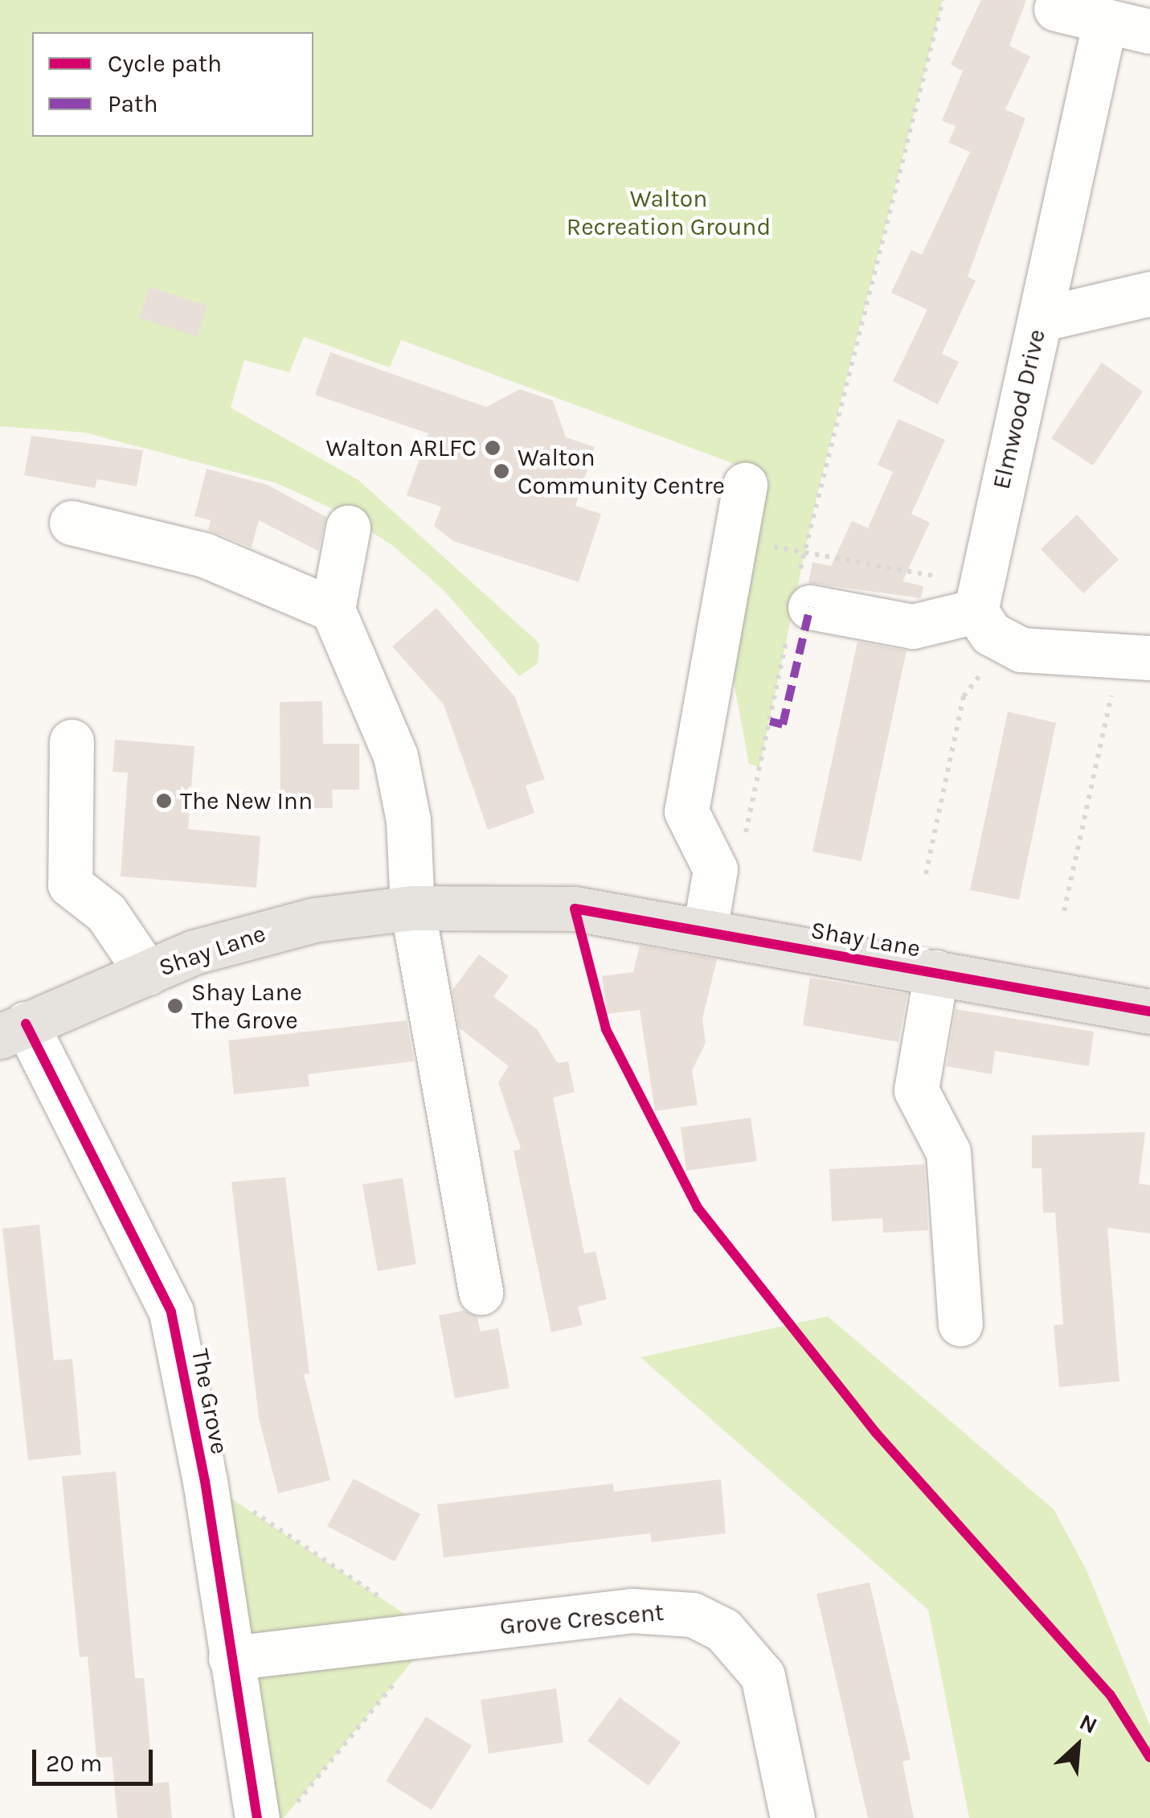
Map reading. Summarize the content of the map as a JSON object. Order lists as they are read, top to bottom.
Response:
{
  "streets": {
    "main road": ["Shay Lane"],
    "street": ["Elmwood Drive", "The Grove", "Grove Crescent"]
  },
  "crossings": [
    ["Shay Lane", "The Grove"],
    ["The Grove", "Grove Crescent"]
  ],
  "parks": ["Walton Recreation Ground"],
  "places": [
    "Walton ARLFC",
    "Walton Community Centre",
    "The New Inn",
    "Shay Lane The Grove"
  ],
  "legend": ["Cycle path", "Path"],
  "scale_bar": "20 m",
  "north": "top right"
}
